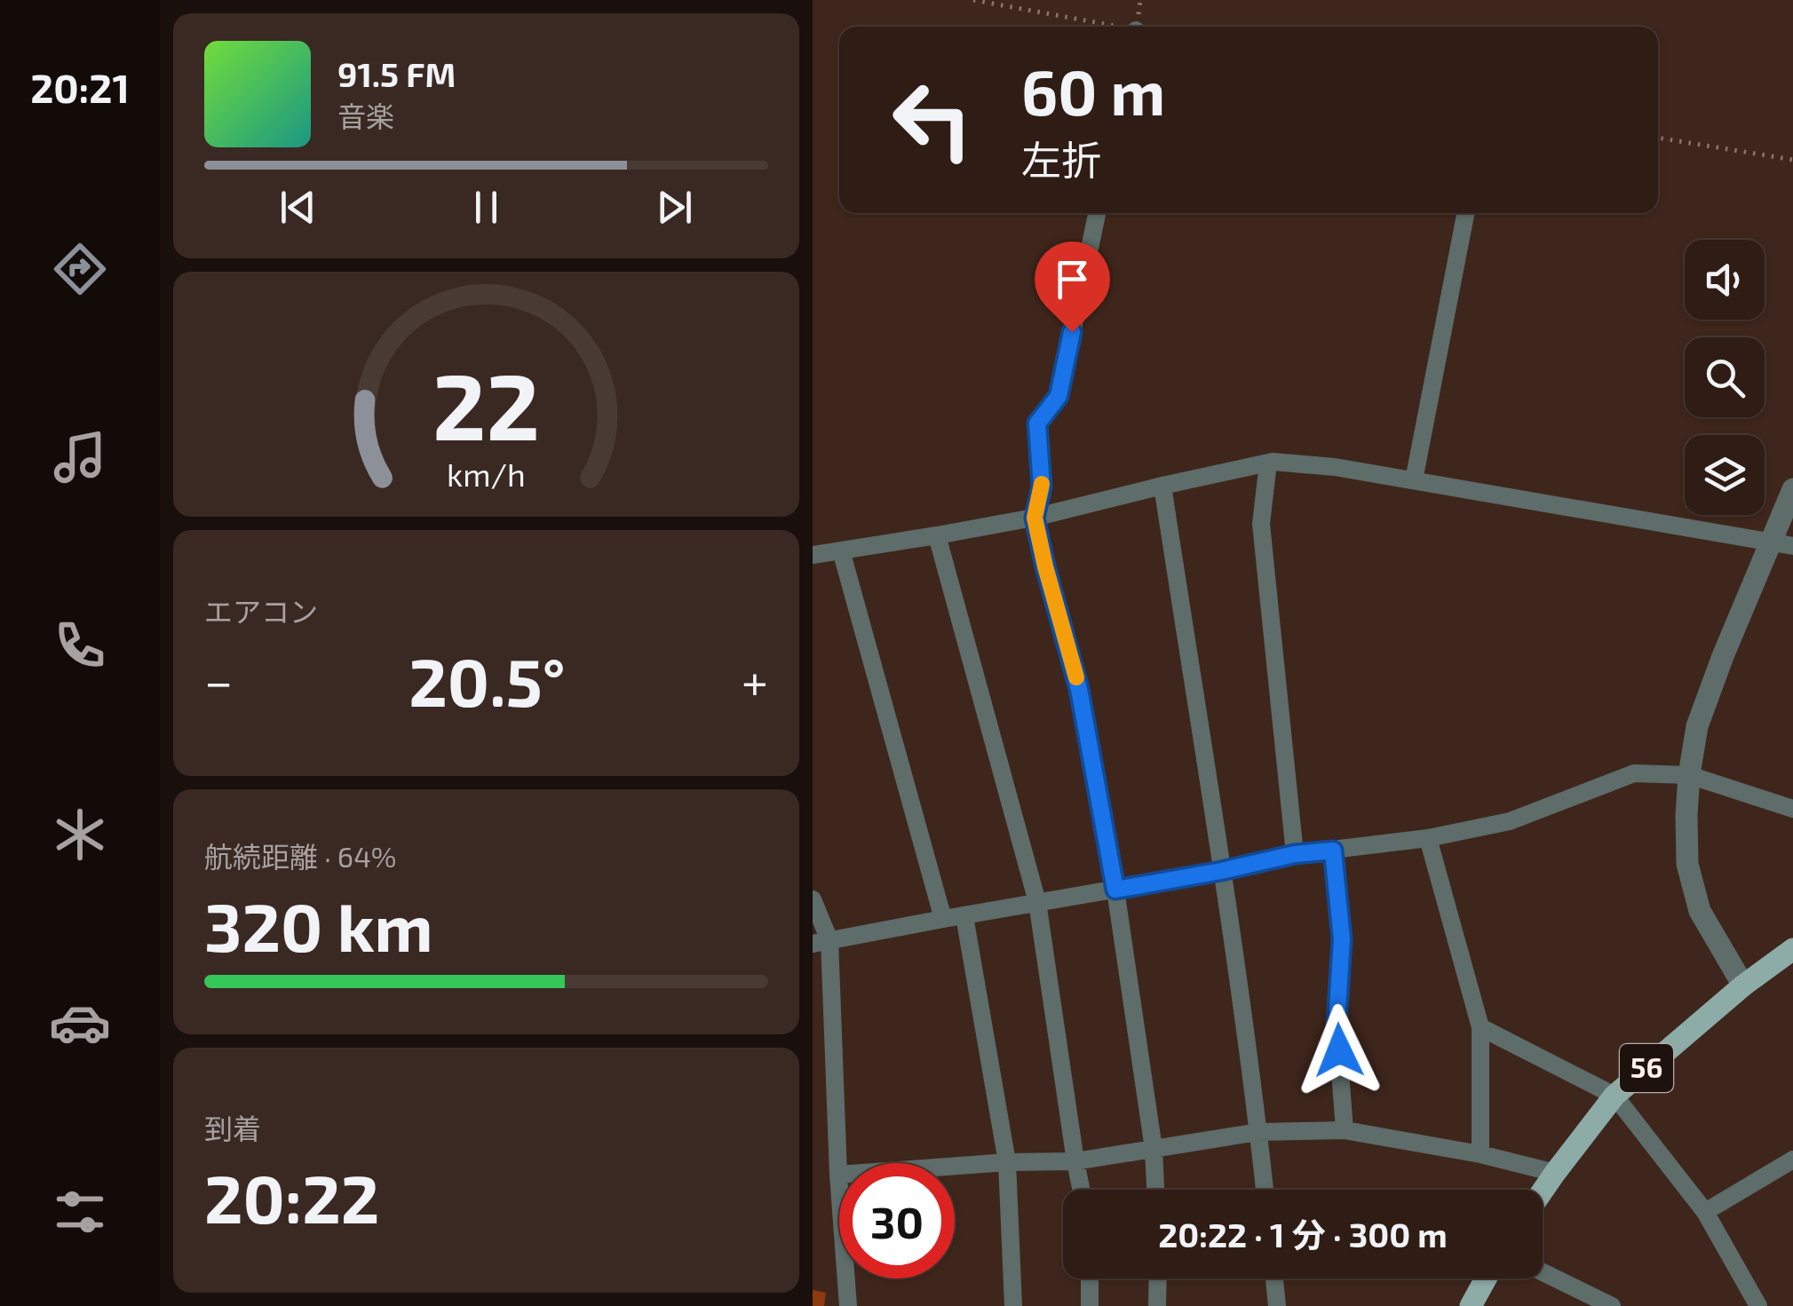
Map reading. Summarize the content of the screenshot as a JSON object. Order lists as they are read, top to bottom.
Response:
{
  "streets": {
    "main road": ["56"]
  },
  "page": {
    "tabs": "20:21",
    "turn": ["60 m", "左折"],
    "song": ["91.5 FM", "音楽"],
    "tile": [
      "エアコン",
      ["航続距離 · 64%", "320 km"],
      ["到着", "20:22"]
    ],
    "heat": ["−", "20.5°", "+"],
    "limit": "30",
    "trip": "20:22 · 1 分 · 300 m",
    "gauge": ["22", "km/h"]
  }
}
